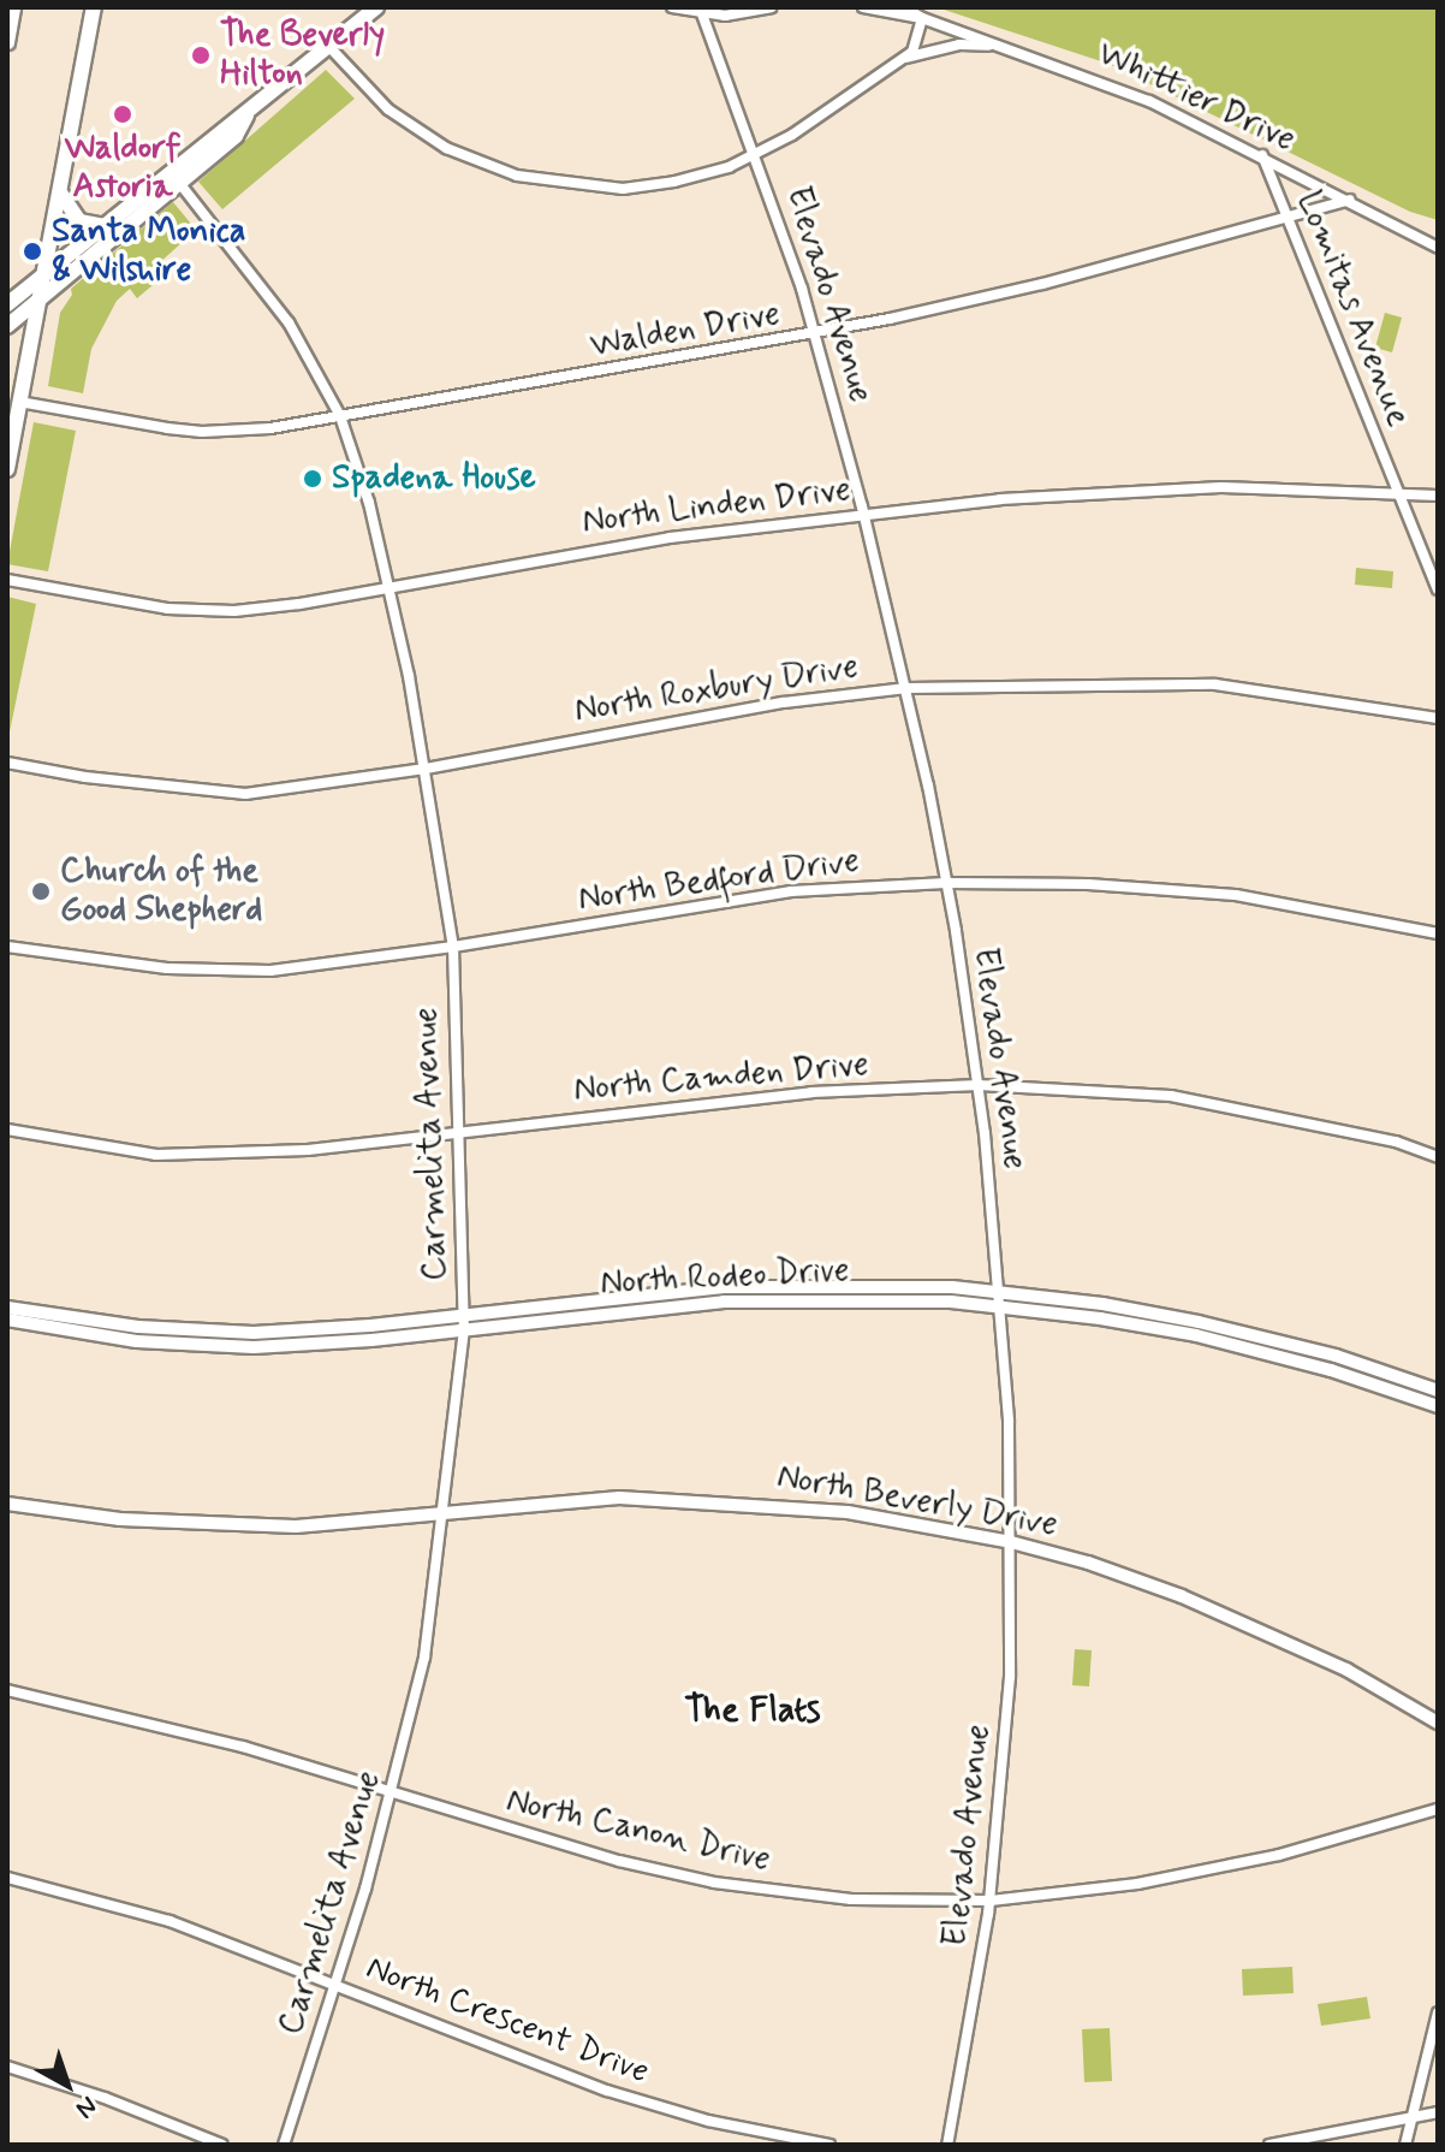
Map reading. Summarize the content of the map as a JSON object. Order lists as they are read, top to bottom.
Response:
{
  "streets": {
    "street": [
      "Whittier Drive",
      "Elevado Avenue",
      "Lomitas Avenue",
      "Walden Drive",
      "North Linden Drive",
      "North Roxbury Drive",
      "North Bedford Drive",
      "North Camden Drive",
      "Carmelita Avenue",
      "North Rodeo Drive",
      "North Beverly Drive",
      "North Canon Drive",
      "North Crescent Drive"
    ]
  },
  "crossings": [
    ["Whittier Drive", "Lomitas Avenue"],
    ["Whittier Drive", "Walden Drive"],
    ["Elevado Avenue", "Walden Drive"],
    ["Elevado Avenue", "North Linden Drive"],
    ["Elevado Avenue", "North Roxbury Drive"],
    ["Elevado Avenue", "North Bedford Drive"],
    ["Elevado Avenue", "North Camden Drive"],
    ["Elevado Avenue", "North Rodeo Drive"],
    ["Elevado Avenue", "North Beverly Drive"],
    ["Elevado Avenue", "North Canon Drive"],
    ["Lomitas Avenue", "Walden Drive"],
    ["Lomitas Avenue", "North Linden Drive"],
    ["Walden Drive", "Carmelita Avenue"],
    ["North Linden Drive", "Carmelita Avenue"],
    ["North Roxbury Drive", "Carmelita Avenue"],
    ["North Bedford Drive", "Carmelita Avenue"],
    ["North Camden Drive", "Carmelita Avenue"],
    ["Carmelita Avenue", "North Rodeo Drive"],
    ["Carmelita Avenue", "North Beverly Drive"],
    ["Carmelita Avenue", "North Canon Drive"],
    ["Carmelita Avenue", "North Crescent Drive"]
  ],
  "districts": ["The Flats"],
  "places": [
    "The Beverly Hilton",
    "Waldorf Astoria",
    "Santa Monica & Wilshire",
    "Spadena House",
    "Church of the Good Shepherd"
  ],
  "north": "bottom right"
}
